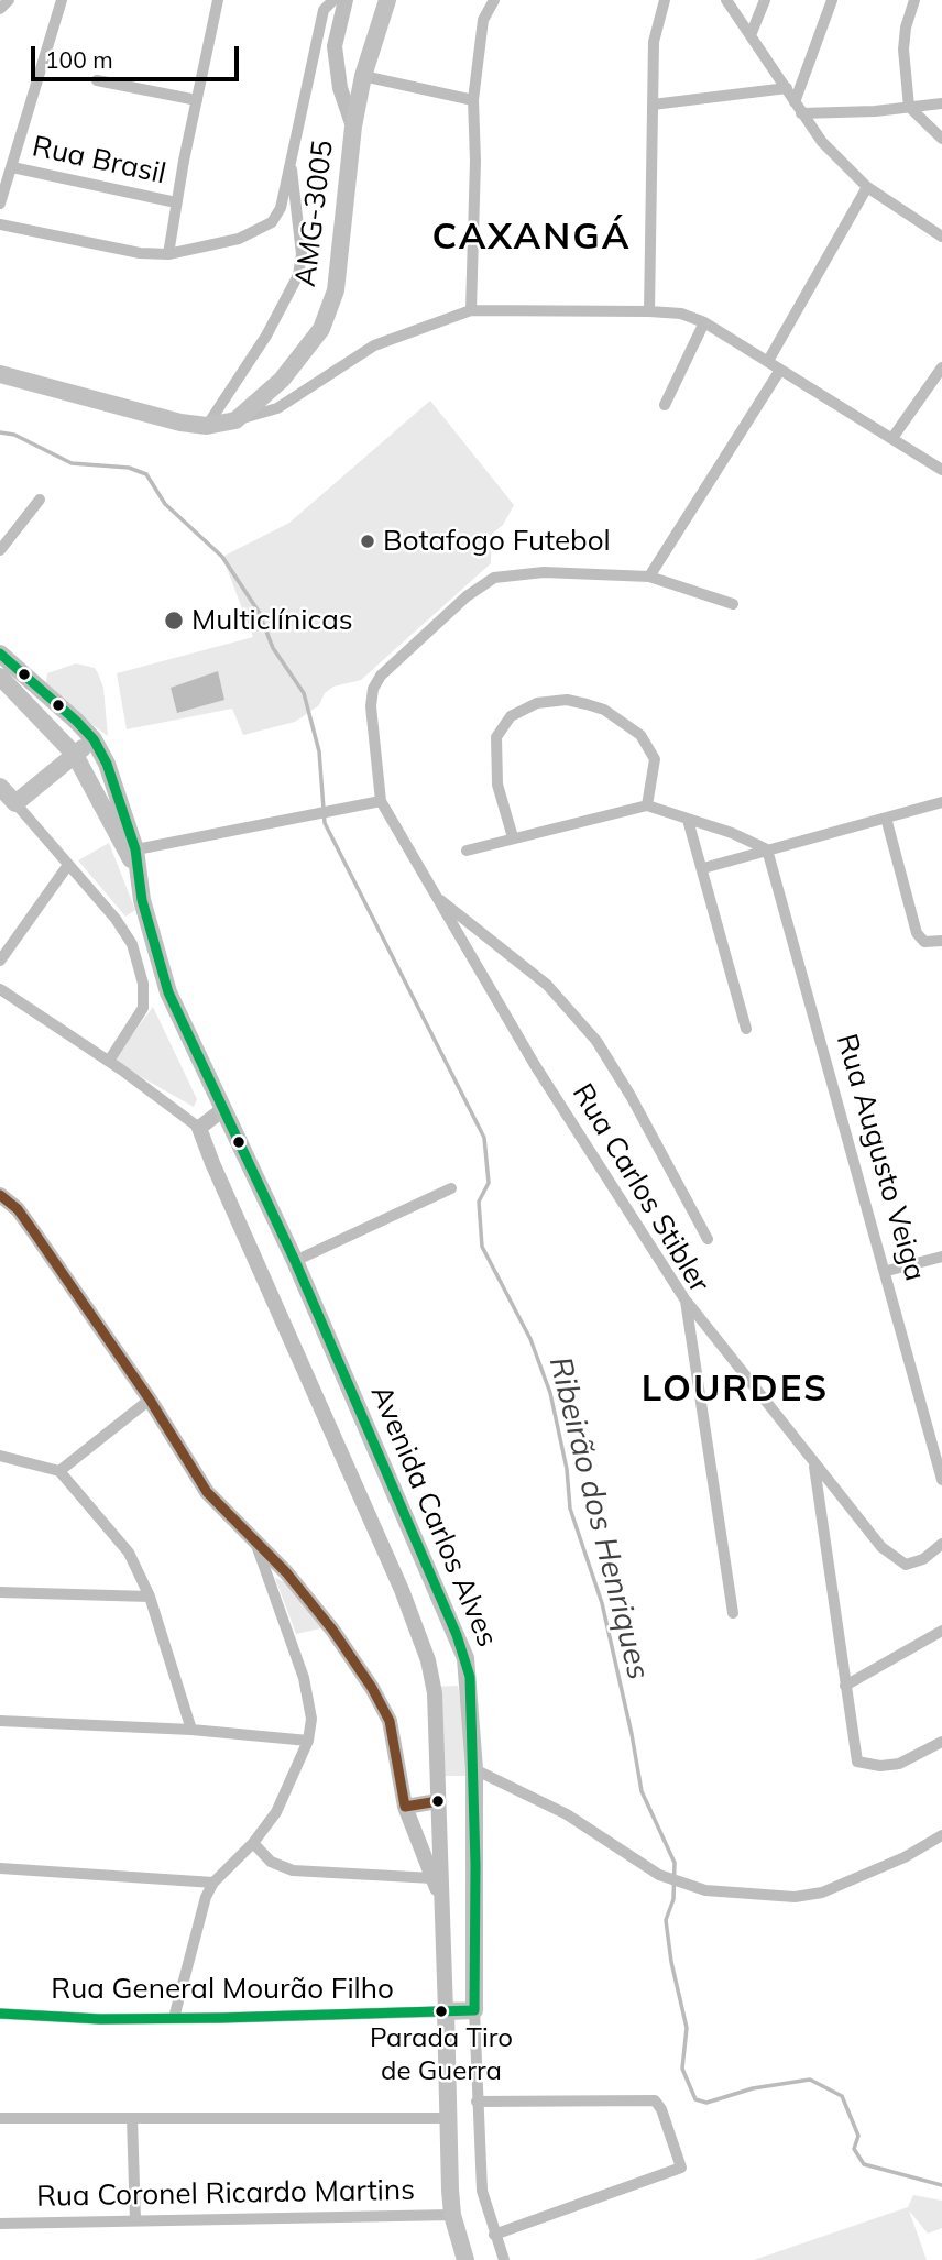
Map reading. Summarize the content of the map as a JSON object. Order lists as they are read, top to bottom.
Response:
{
  "streets": {
    "main road": ["AMG-3005", "Avenida Carlos Alves"],
    "street": [
      "Rua Brasil",
      "Rua Augusto Veiga",
      "Rua Carlos Stibler",
      "Rua General Mourão Filho",
      "Rua Coronel Ricardo Martins"
    ]
  },
  "districts": ["CAXANGÁ", "LOURDES"],
  "water": ["Ribeirão dos Henriques"],
  "places": ["Botafogo Futebol", "Multiclínicas", "Parada Tiro de Guerra"],
  "scale_bar": "100 m"
}
